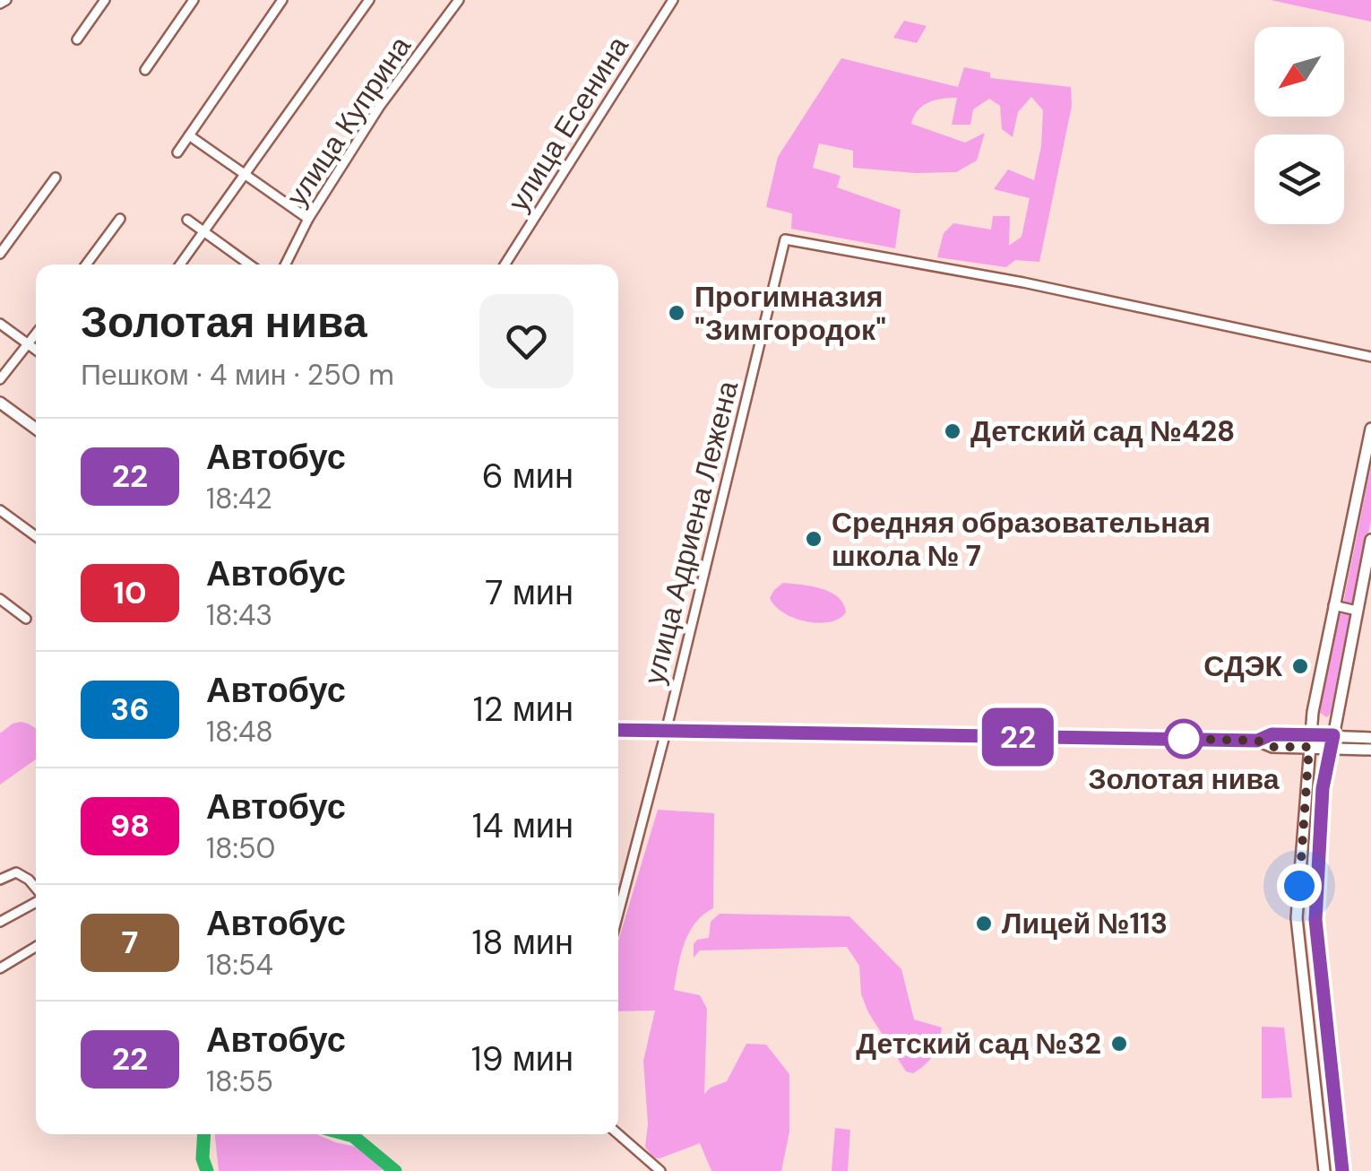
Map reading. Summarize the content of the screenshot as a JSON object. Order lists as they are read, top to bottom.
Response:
{
  "streets": {
    "street": ["улица Куприна", "улица Есенина", "улица Адриена Лежена"]
  },
  "places": [
    "Прогимназия \"Зимгородок\"",
    "Детский сад №428",
    "Средняя образовательная школа № 7",
    "СДЭК",
    "Золотая нива",
    "Лицей №113",
    "Детский сад №32"
  ],
  "lines": ["bus line 22"],
  "north": "bottom left",
  "page": {
    "on_map": "22",
    "heading": ["Золотая нива", "Пешком · 4 мин · 250 m"],
    "list": [
      {
        "mark": "22",
        "name": "Автобус",
        "note": "18:42",
        "value": "6 мин"
      },
      {
        "mark": "10",
        "name": "Автобус",
        "note": "18:43",
        "value": "7 мин"
      },
      {
        "mark": "36",
        "name": "Автобус",
        "note": "18:48",
        "value": "12 мин"
      },
      {
        "mark": "98",
        "name": "Автобус",
        "note": "18:50",
        "value": "14 мин"
      },
      {
        "mark": "7",
        "name": "Автобус",
        "note": "18:54",
        "value": "18 мин"
      },
      {
        "mark": "22",
        "name": "Автобус",
        "note": "18:55",
        "value": "19 мин"
      }
    ]
  }
}
